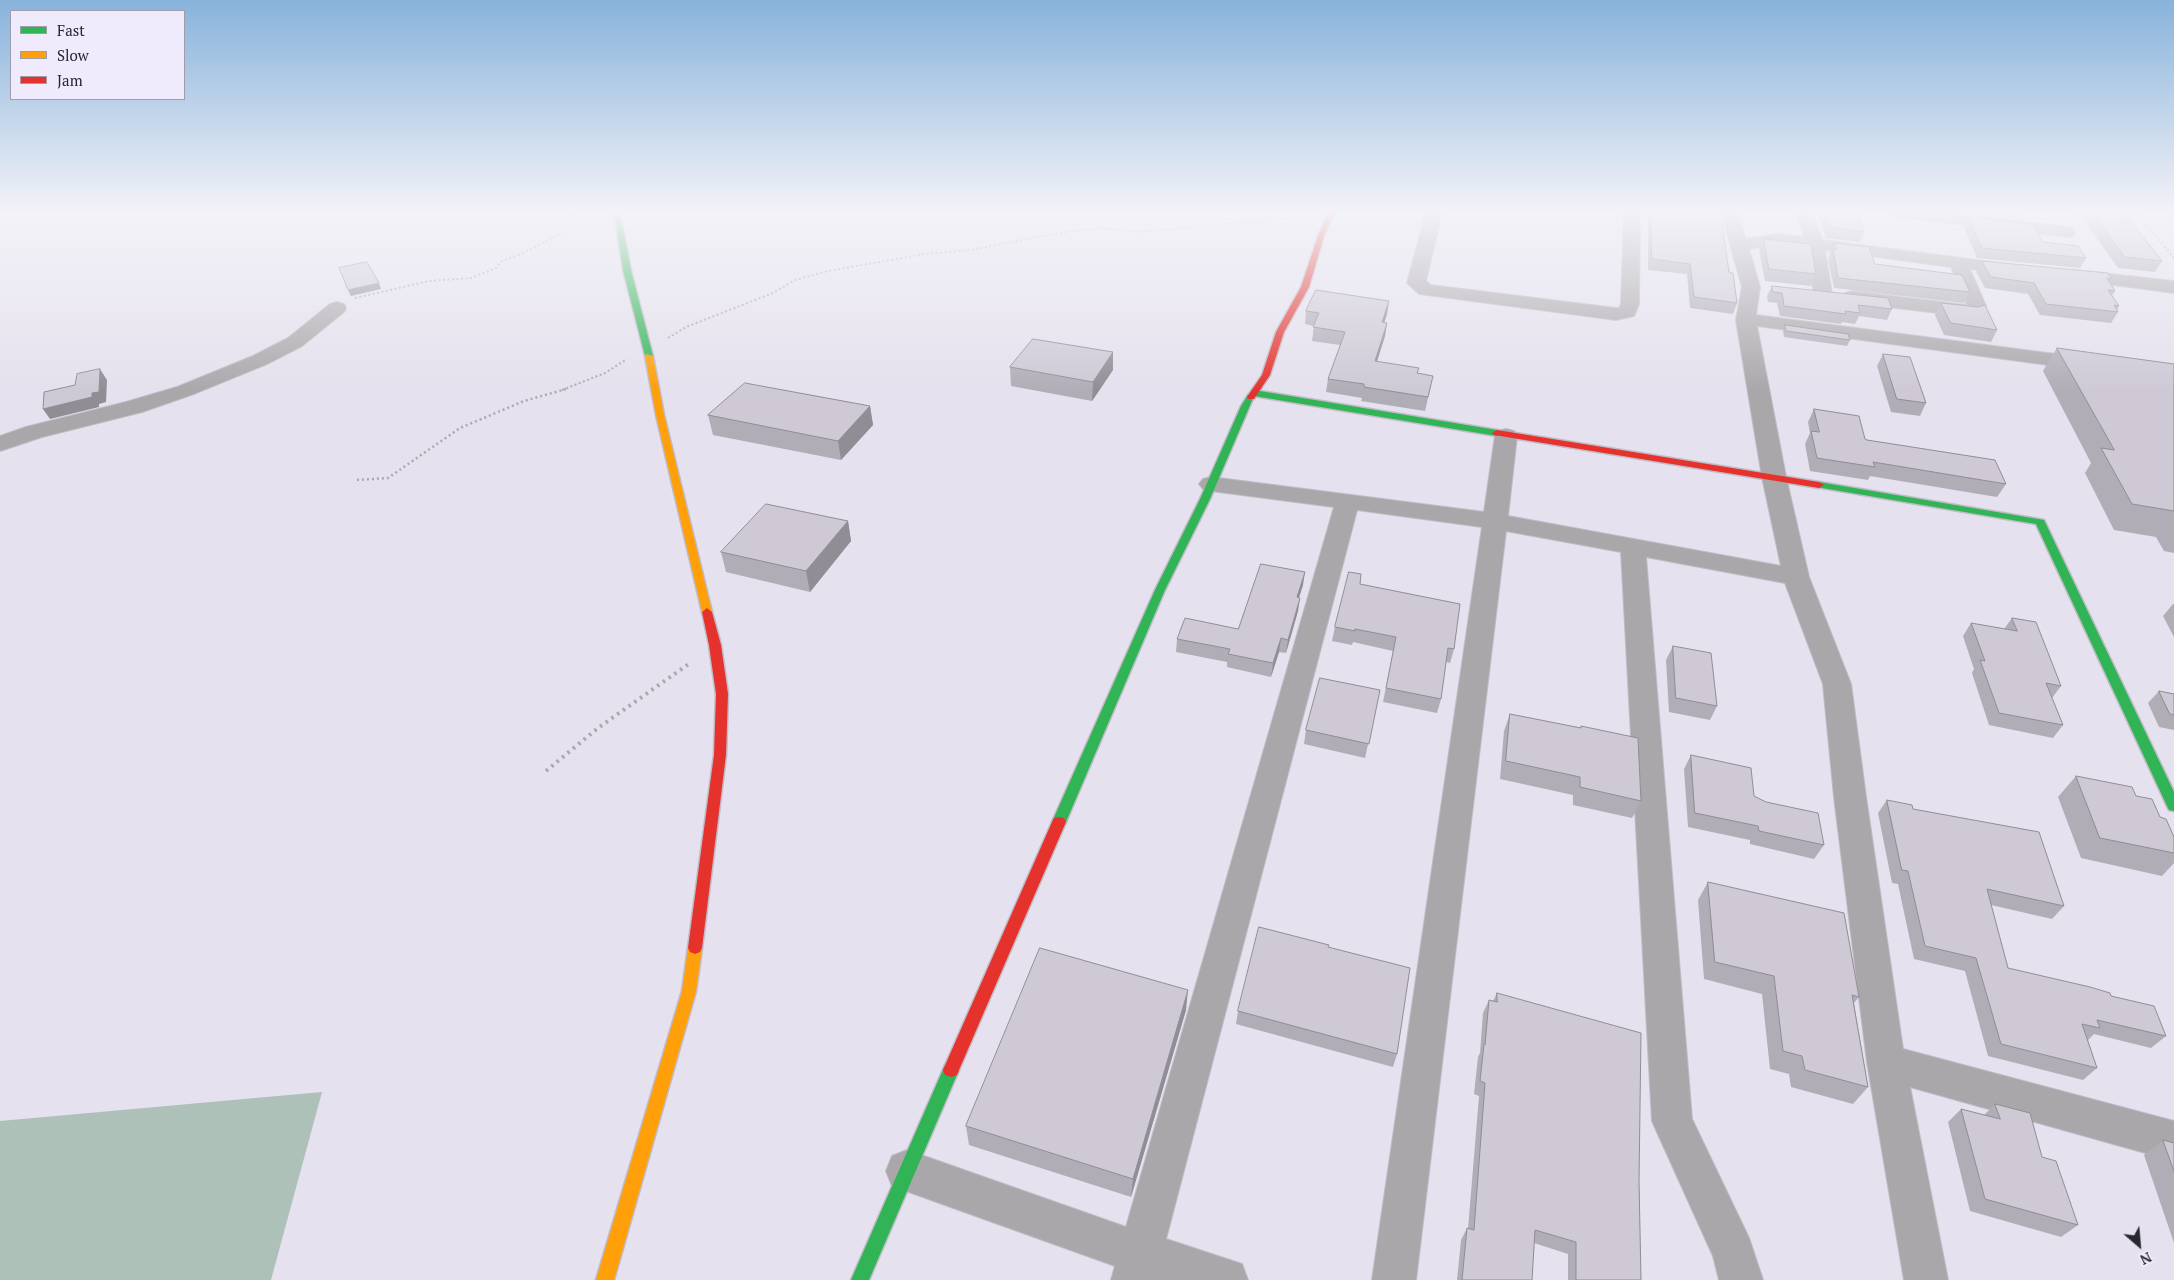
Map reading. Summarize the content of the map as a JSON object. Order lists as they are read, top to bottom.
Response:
{
  "legend": ["Fast", "Slow", "Jam"],
  "north": "bottom right"
}
